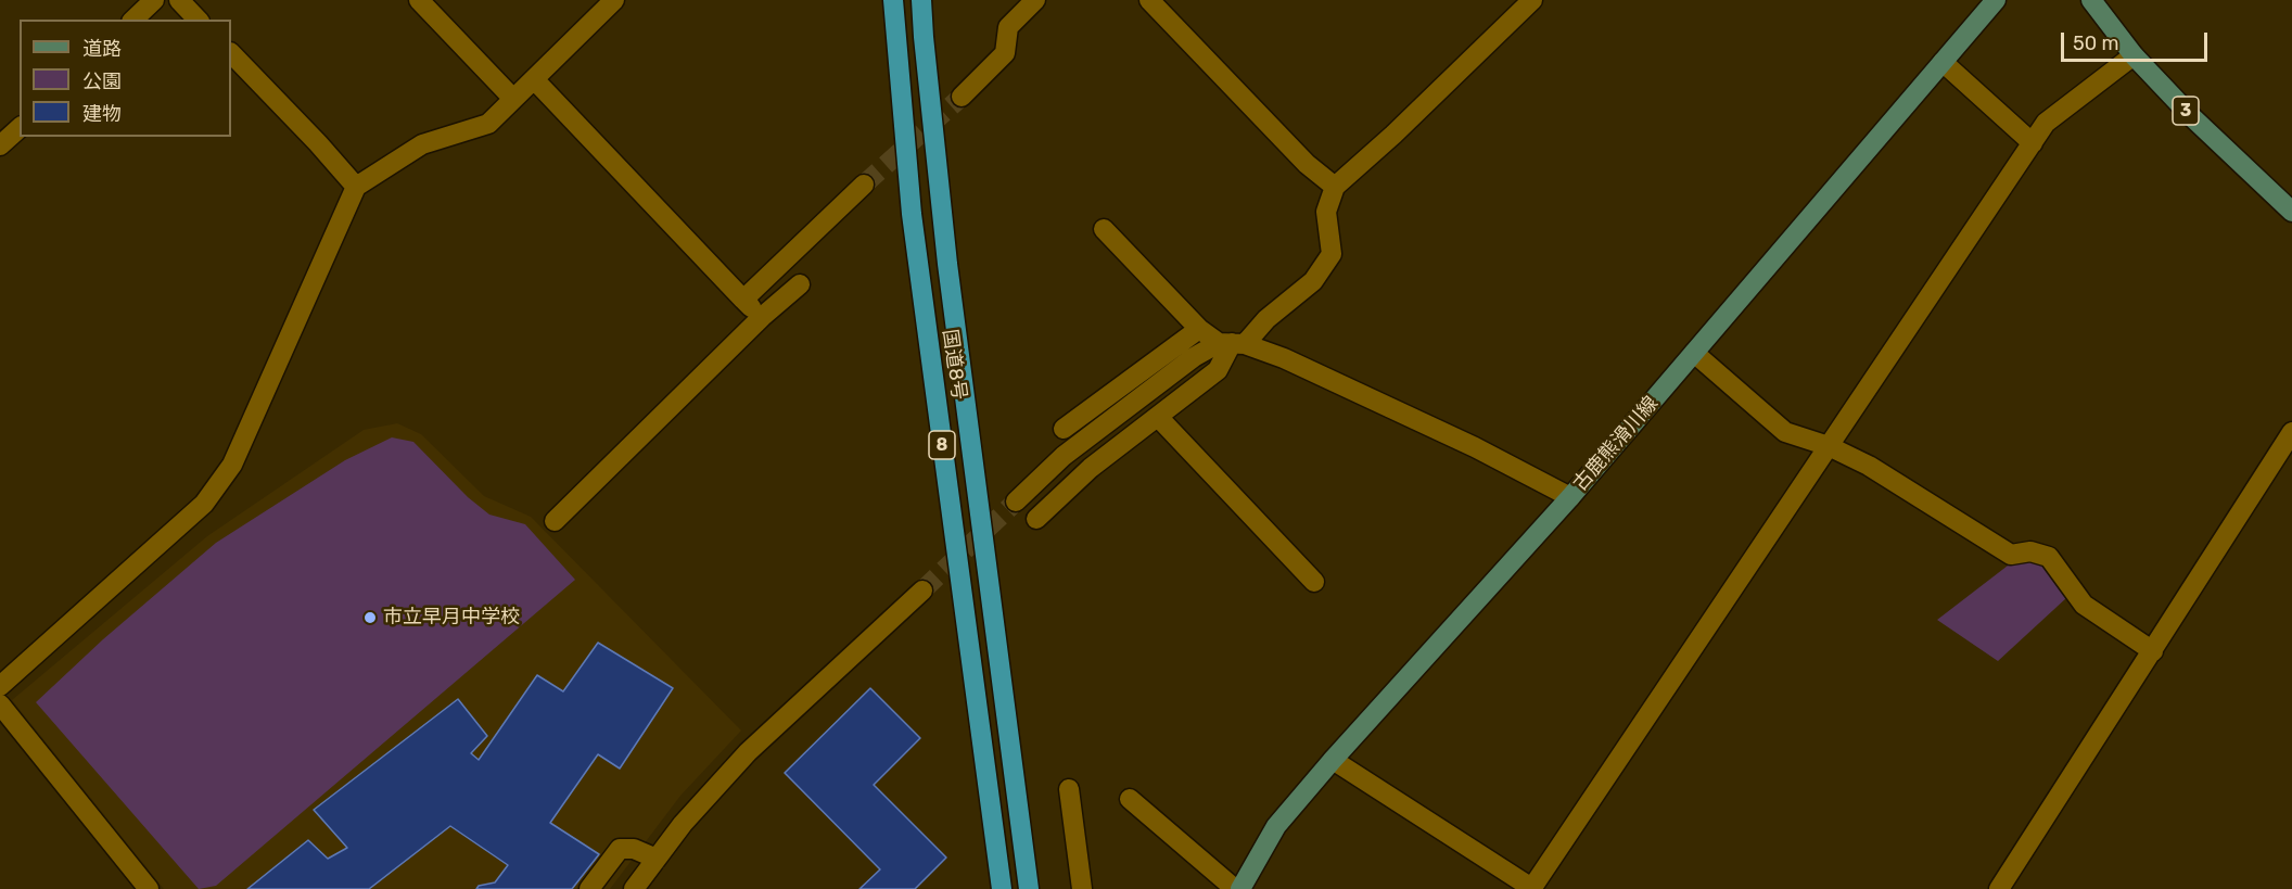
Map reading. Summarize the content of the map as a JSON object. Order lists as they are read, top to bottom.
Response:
{
  "streets": {
    "highway": ["国道8号", "8"],
    "main road": ["3", "古鹿熊滑川線"]
  },
  "places": ["市立早月中学校"],
  "legend": ["道路", "公園", "建物"],
  "scale_bar": "50 m"
}
